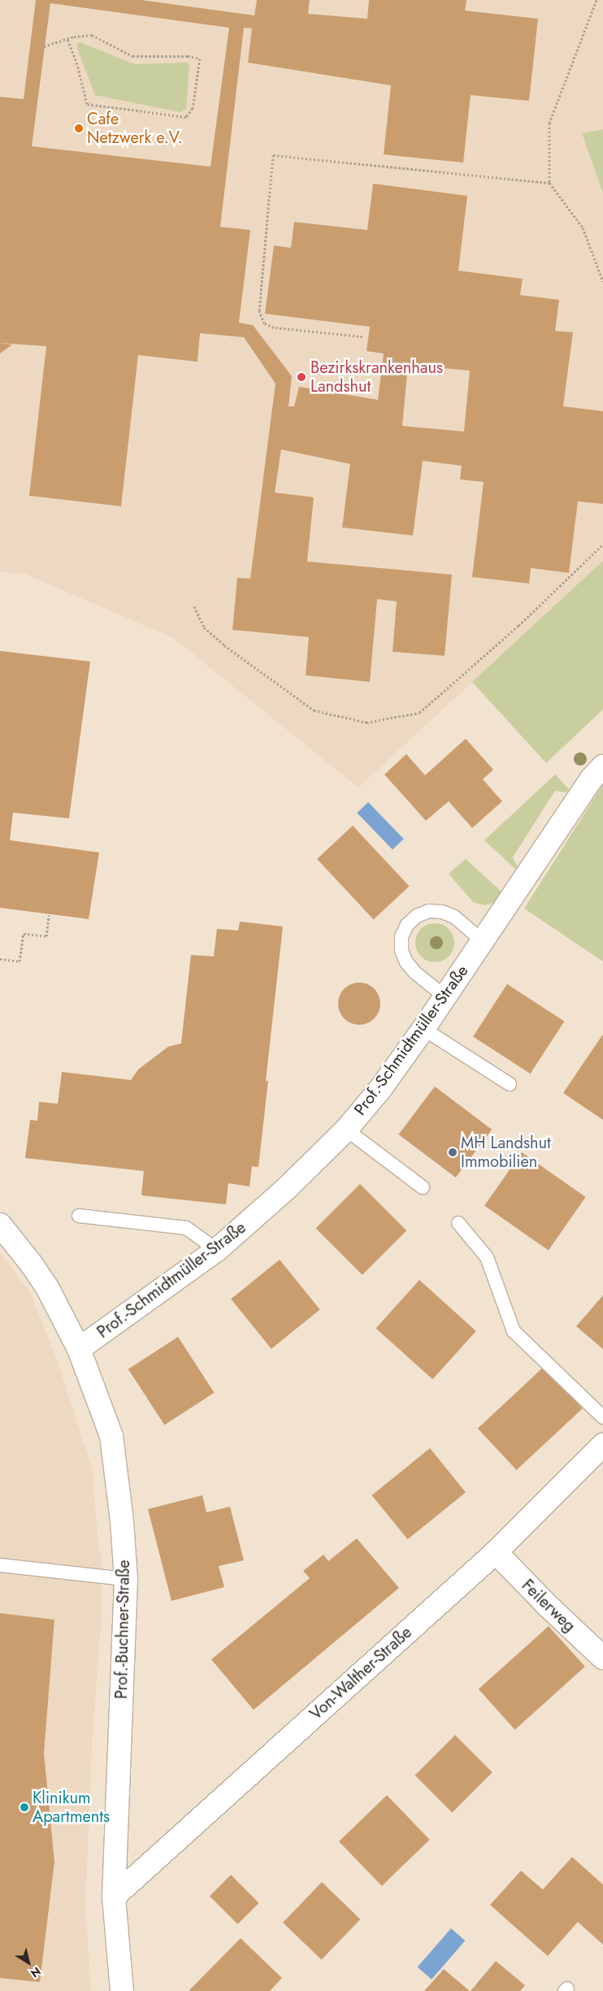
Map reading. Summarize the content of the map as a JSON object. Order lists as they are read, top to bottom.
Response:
{
  "streets": {
    "street": [
      "Prof.-Schmidtmüller-Straße",
      "Feilerweg",
      "Prof.-Buchner-Straße",
      "Von-Walther-Straße"
    ]
  },
  "crossings": [
    ["Prof.-Schmidtmüller-Straße", "Prof.-Buchner-Straße"],
    ["Feilerweg", "Von-Walther-Straße"],
    ["Prof.-Buchner-Straße", "Von-Walther-Straße"]
  ],
  "places": [
    "Cafe Netzwerk e.V.",
    "Bezirkskrankenhaus Landshut",
    "MH Landshut Immobilien",
    "Klinikum Apartments"
  ],
  "north": "bottom right"
}
